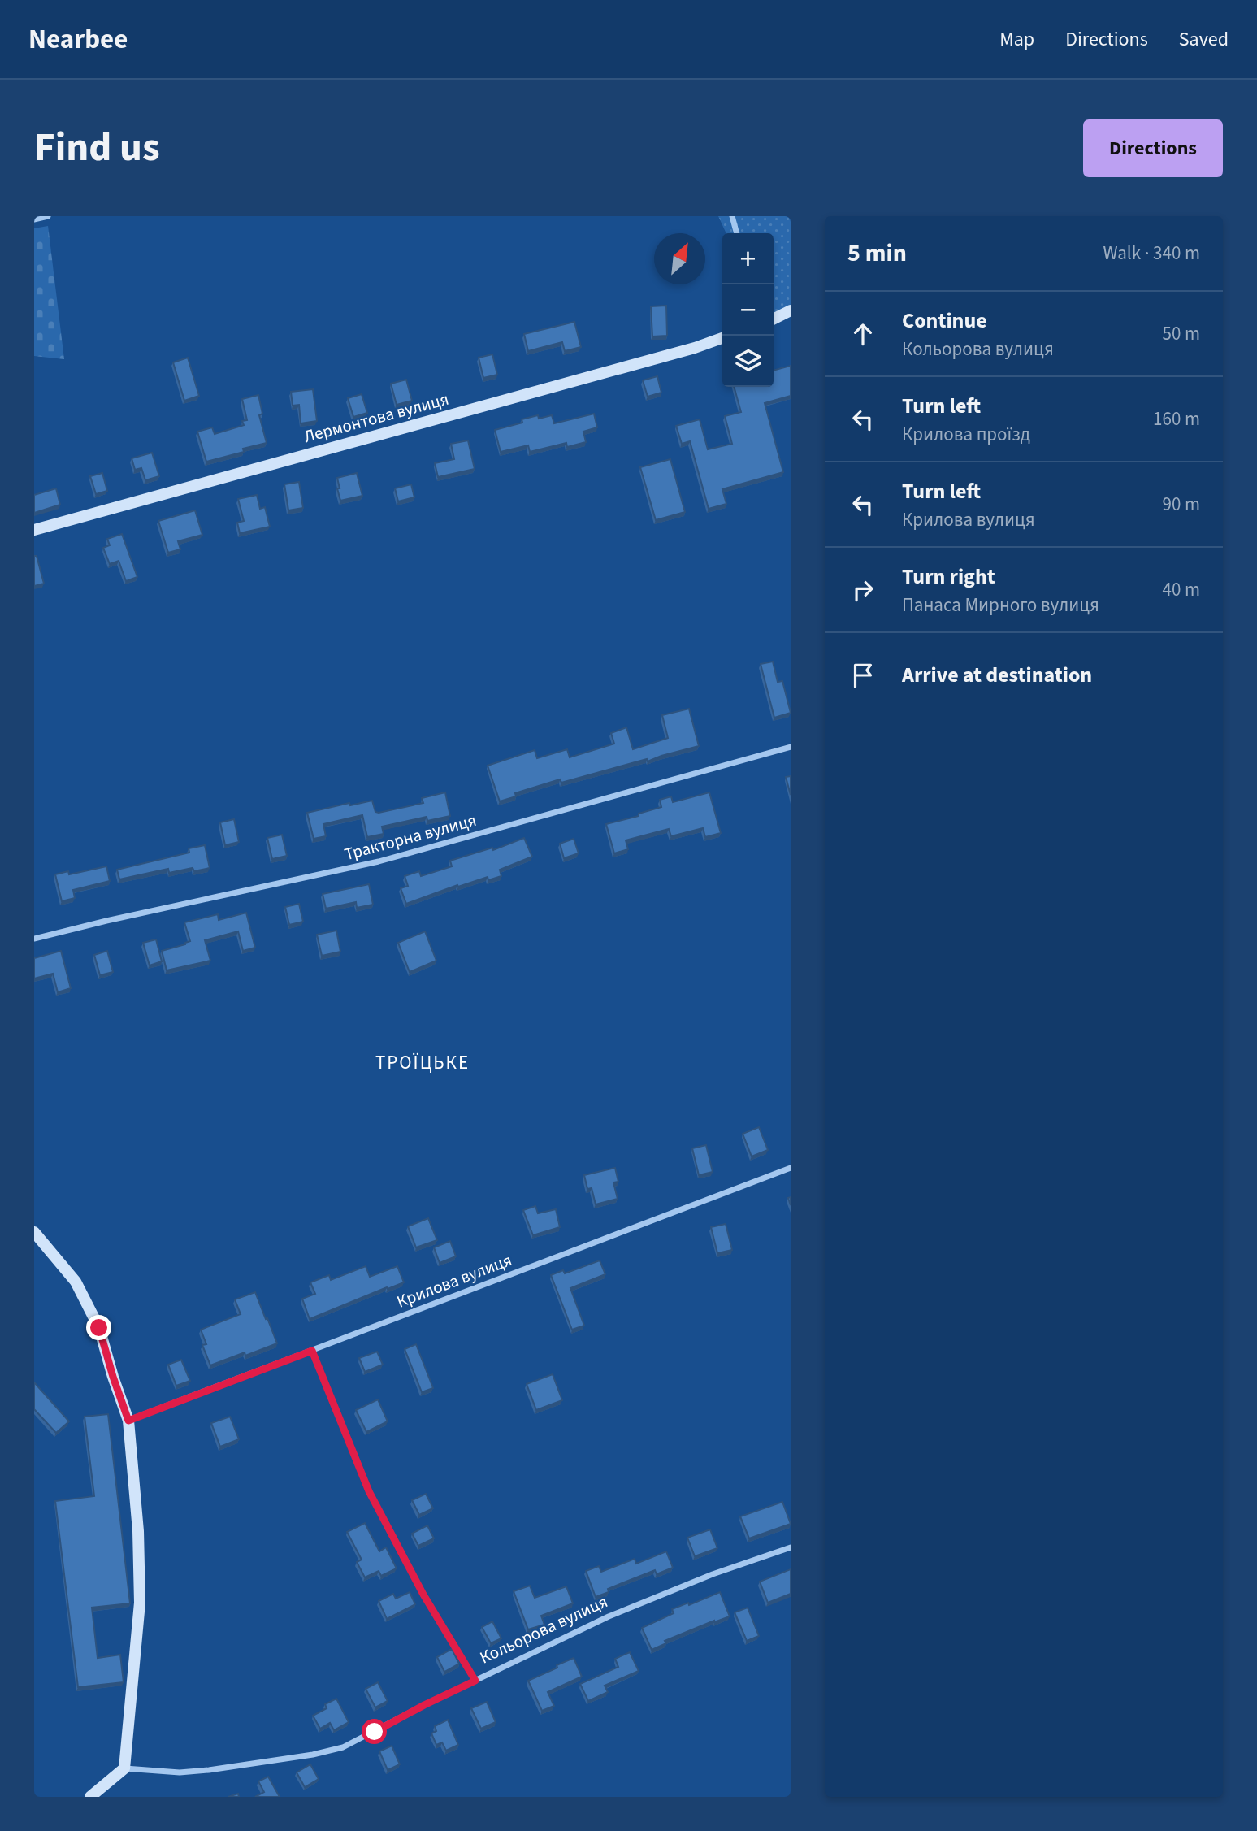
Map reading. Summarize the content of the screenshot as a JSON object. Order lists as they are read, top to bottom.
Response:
{
  "streets": {
    "street": [
      "Лермонтова вулиця",
      "Тракторна вулиця",
      "Крилова вулиця",
      "Кольорова вулиця"
    ]
  },
  "districts": ["ТРОЇЦЬКЕ"],
  "north": "top right",
  "page": {
    "header": "Nearbee",
    "nav": ["Map", "Directions", "Saved"],
    "title": "Find us",
    "buttons": "Directions",
    "heading": ["5 min", "Walk · 340 m"],
    "map_buttons": ["+", "−"],
    "list": [
      ["Continue", "Кольорова вулиця", "50 m"],
      ["Turn left", "Крилова проїзд", "160 m"],
      ["Turn left", "Крилова вулиця", "90 m"],
      ["Turn right", "Панаса Мирного вулиця", "40 m"],
      "Arrive at destination"
    ]
  }
}
